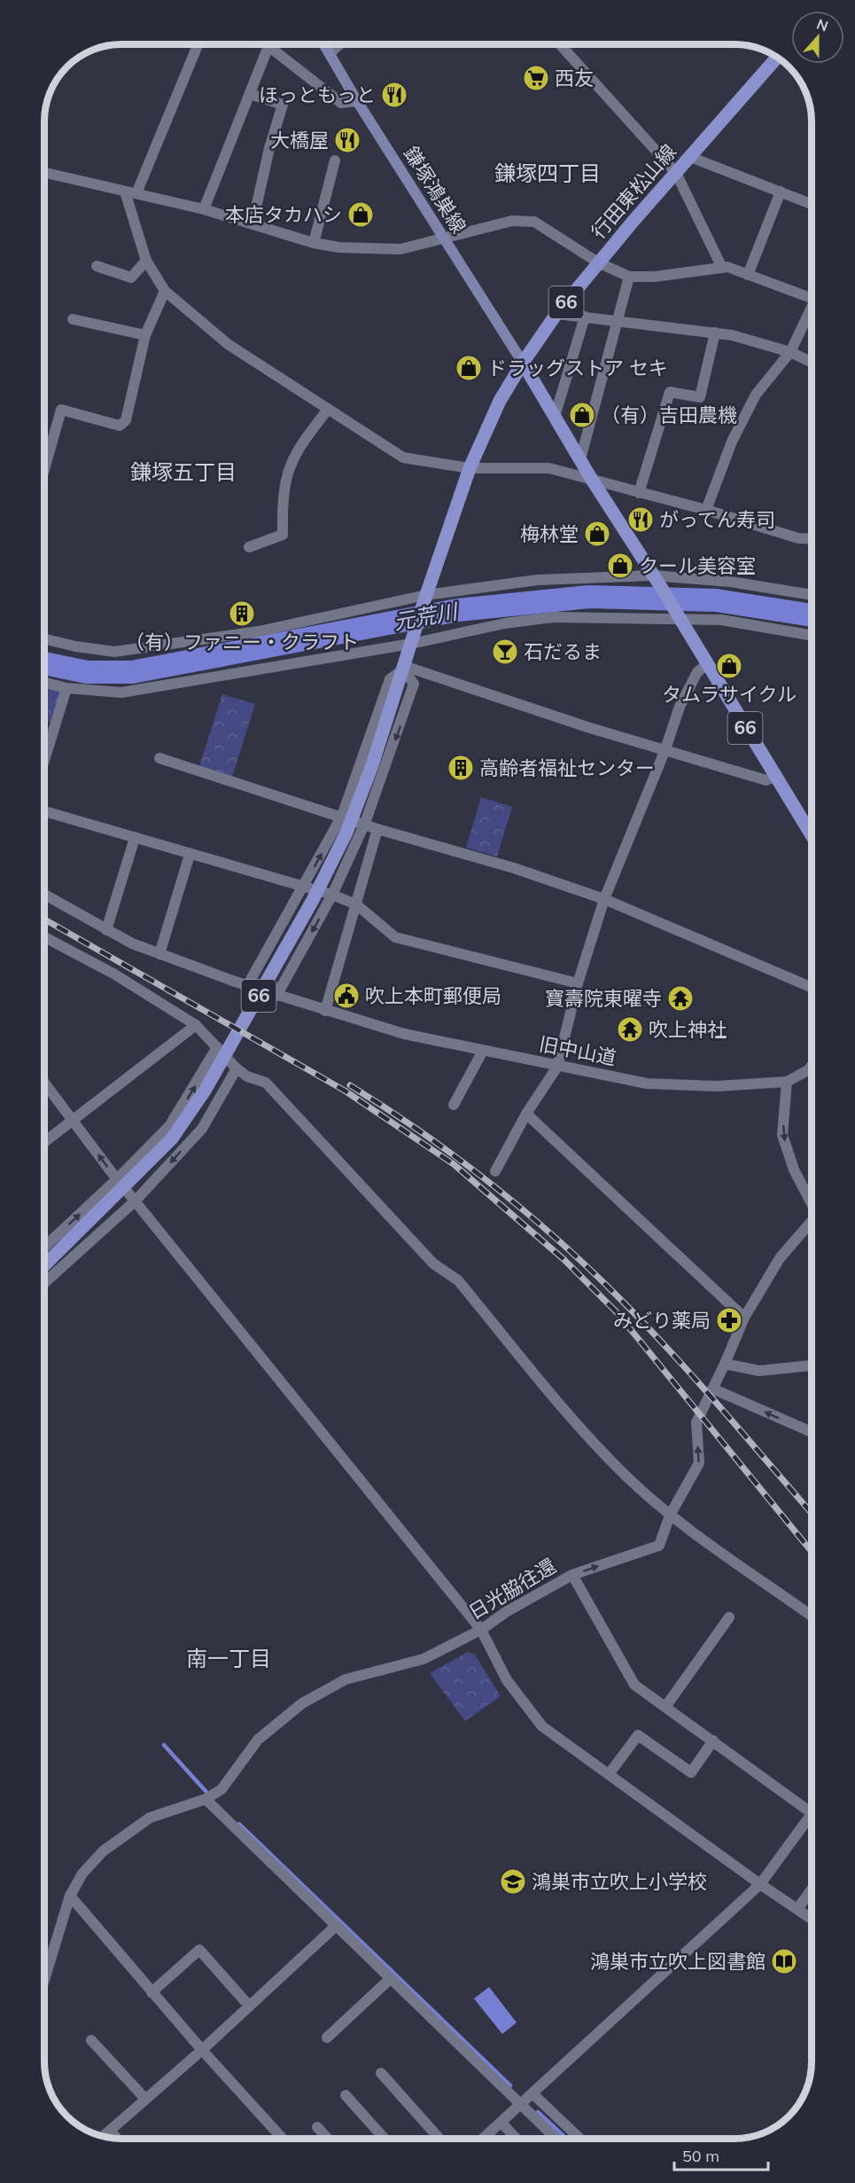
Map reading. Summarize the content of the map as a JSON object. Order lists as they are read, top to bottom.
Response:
{
  "streets": {
    "main road": ["鎌塚鴻巣線", "行田東松山線", "66"],
    "street": ["旧中山道", "日光脇往還"]
  },
  "crossings": [
    ["鎌塚鴻巣線", "行田東松山線"],
    ["鎌塚鴻巣線", "66"],
    ["行田東松山線", "66"],
    ["旧中山道", "日光脇往還"]
  ],
  "districts": ["鎌塚四丁目", "鎌塚五丁目", "南一丁目"],
  "water": ["元荒川"],
  "places": {
    "supermarket": ["西友"],
    "restaurant": ["ほっともっと", "大橋屋", "がってん寿司"],
    "shop": [
      "本店タカハシ",
      "ドラッグストア セキ",
      "（有）吉田農機",
      "梅林堂",
      "クール美容室",
      "タムラサイクル"
    ],
    "building": ["（有）ファニー・クラフト", "高齢者福祉センター"],
    "bar": ["石だるま"],
    "public building": ["吹上本町郵便局"],
    "temple": ["寶壽院東曜寺", "吹上神社"],
    "pharmacy": ["みどり薬局"],
    "school or university": ["鴻巣市立吹上小学校"],
    "library": ["鴻巣市立吹上図書館"]
  },
  "scale_bar": "50 m",
  "north": "top"
}
